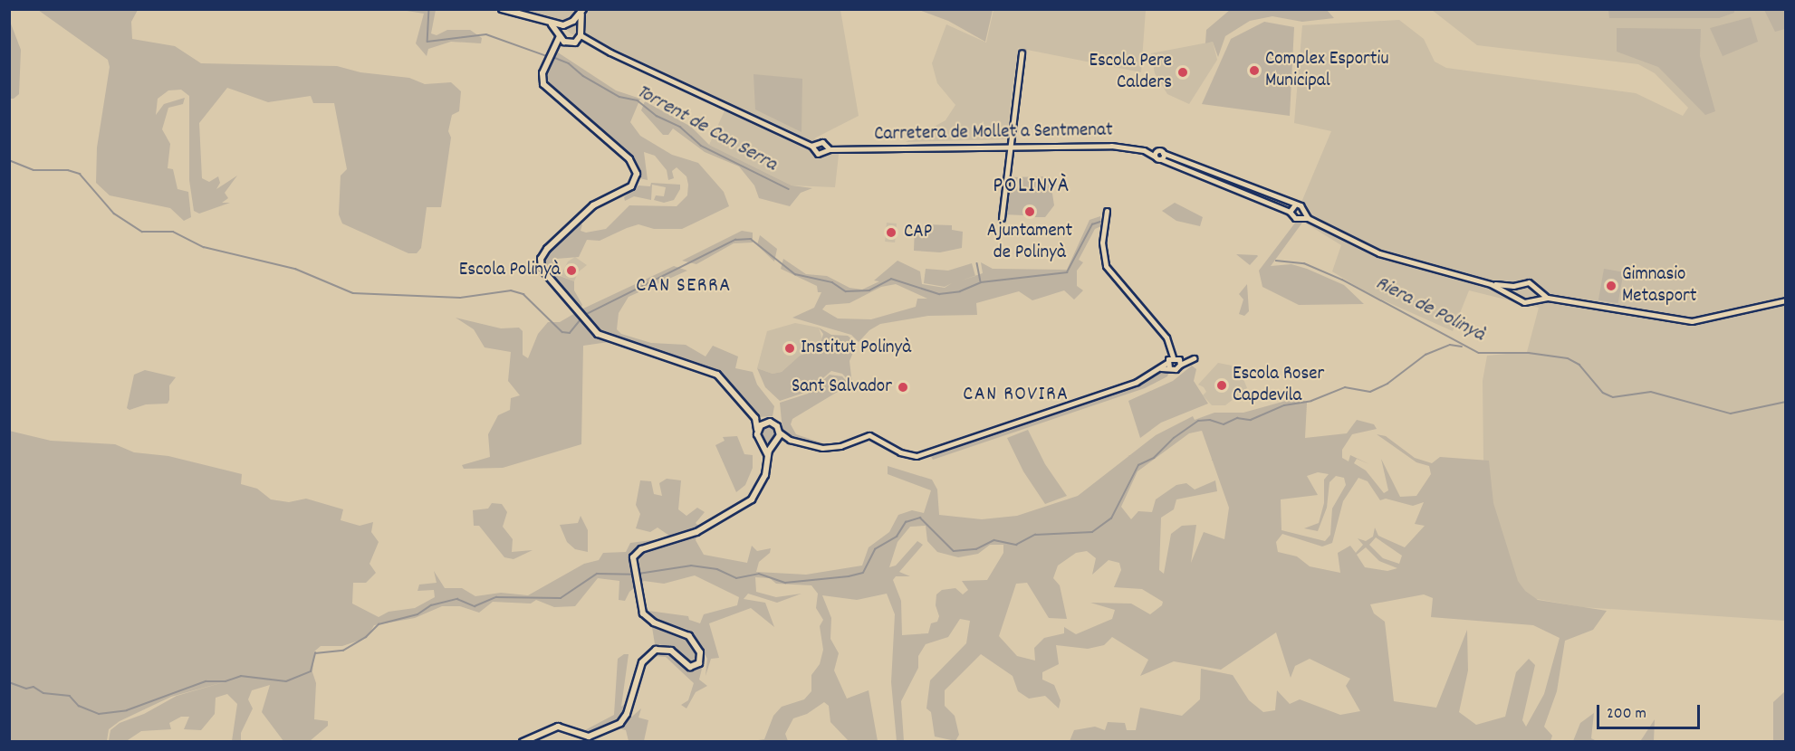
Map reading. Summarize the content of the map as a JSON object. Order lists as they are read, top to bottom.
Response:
{
  "streets": {
    "street": ["Carretera de Mollet a Sentmenat"]
  },
  "districts": ["POLINYÀ", "CAN SERRA", "CAN ROVIRA"],
  "water": ["Torrent de Can Serra", "Riera de Polinyà"],
  "places": [
    "Complex Esportiu Municipal",
    "Escola Pere Calders",
    "Ajuntament de Polinyà",
    "CAP",
    "Escola Polinyà",
    "Gimnasio Metasport",
    "Institut Polinyà",
    "Escola Roser Capdevila",
    "Sant Salvador"
  ],
  "scale_bar": "200 m"
}
